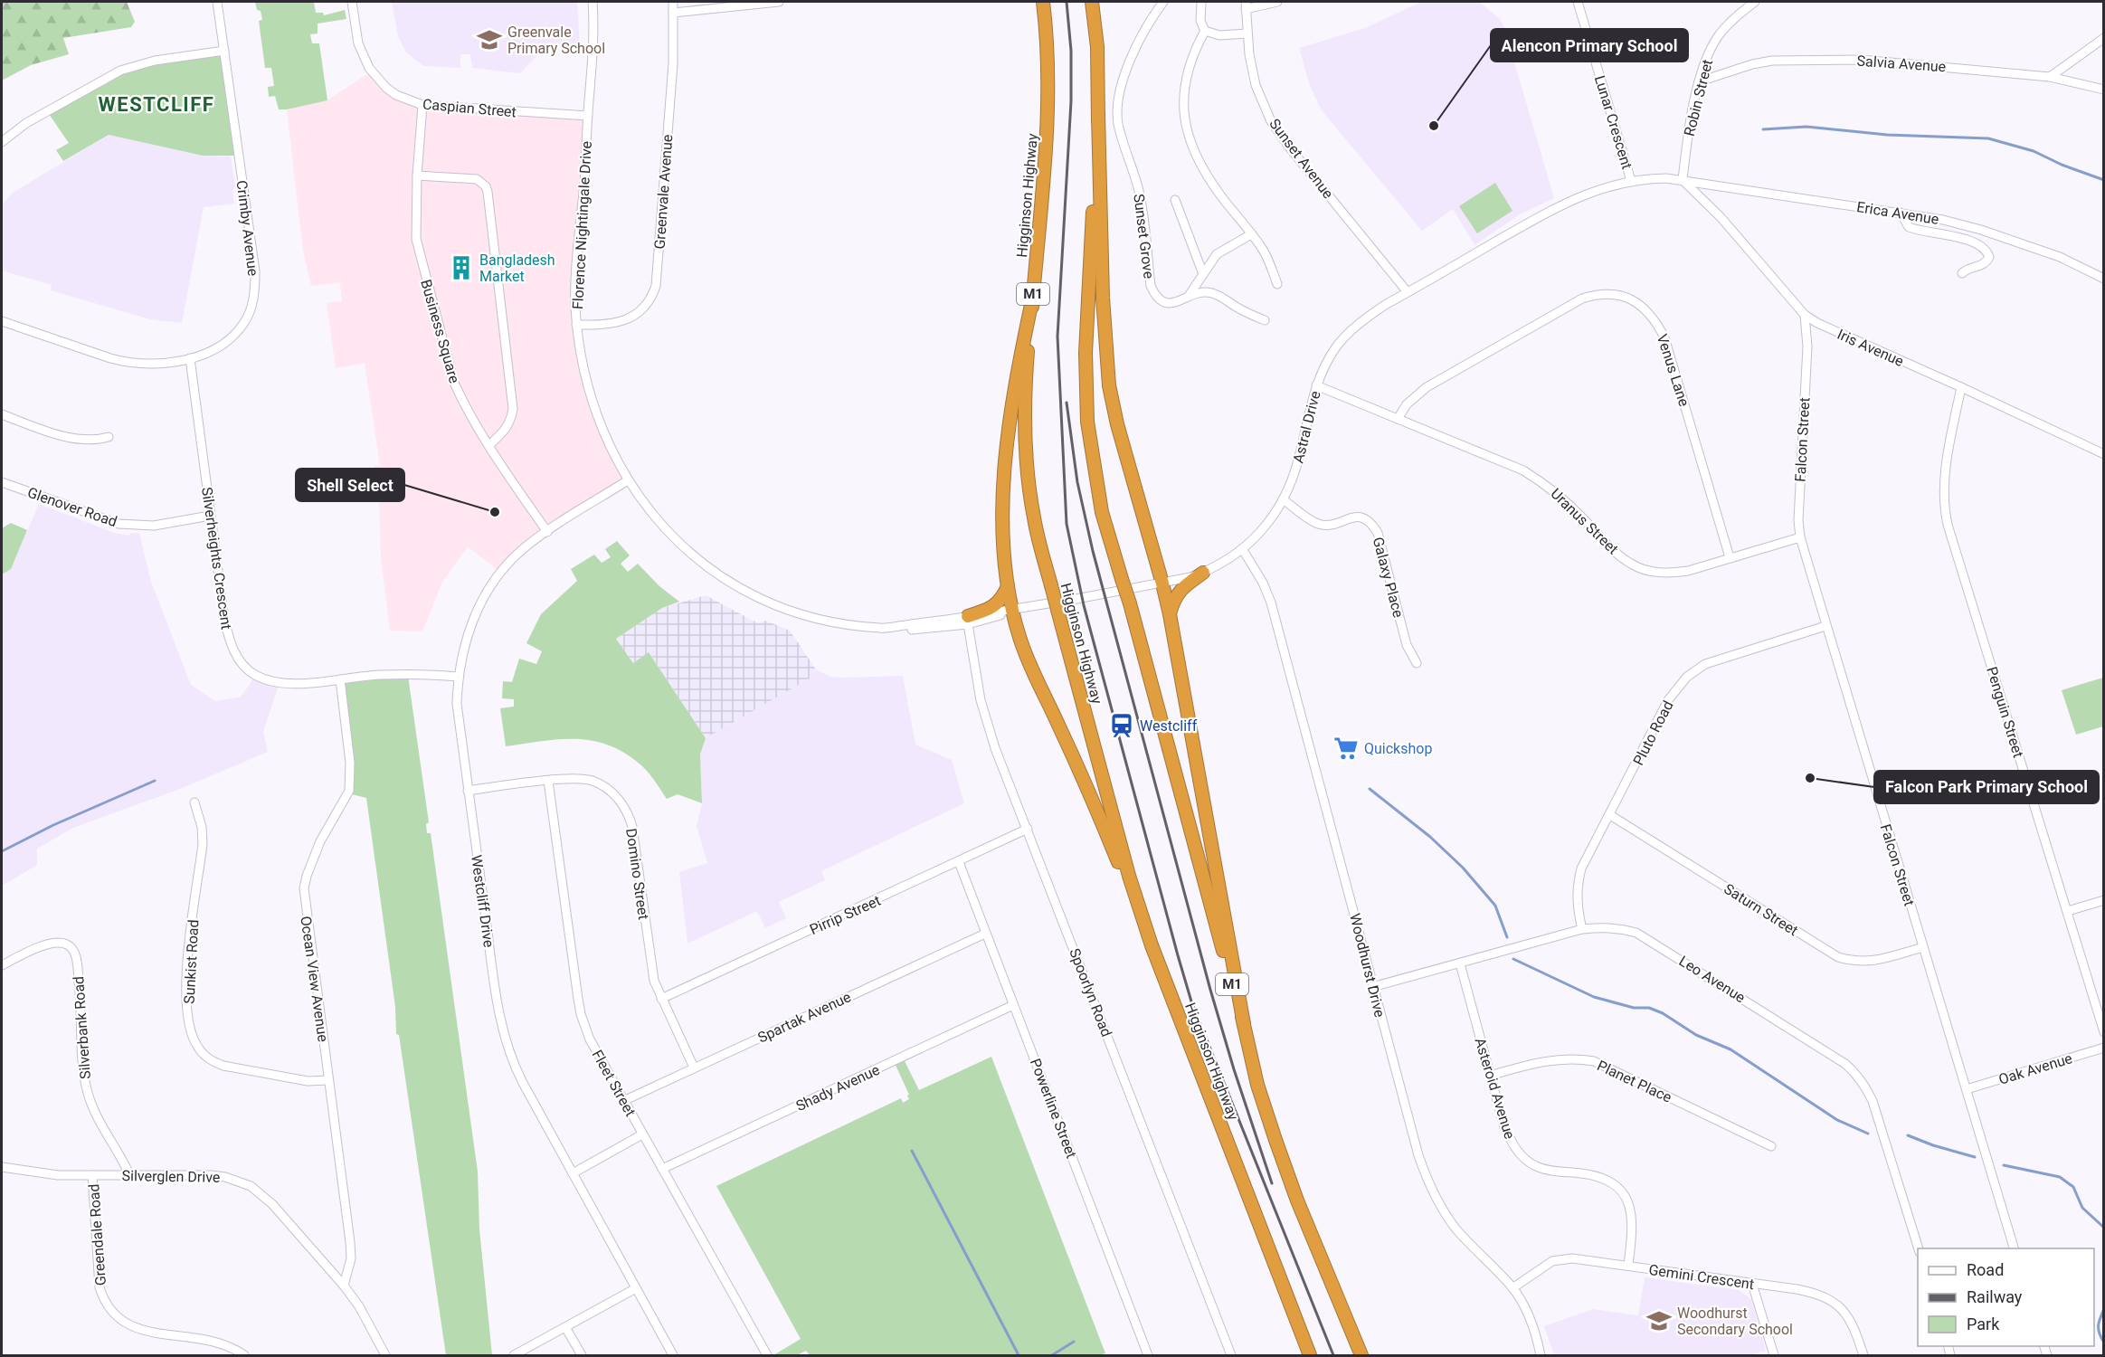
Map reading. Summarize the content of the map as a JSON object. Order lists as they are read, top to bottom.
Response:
{
  "streets": {
    "highway": ["Higginson Highway", "M1"],
    "street": [
      "Salvia Avenue",
      "Robin Street",
      "Caspian Street",
      "Lunar Crescent",
      "Sunset Avenue",
      "Greenvale Avenue",
      "Erica Avenue",
      "Florence Nightingale Drive",
      "Crimby Avenue",
      "Sunset Grove",
      "Business Square",
      "Iris Avenue",
      "Venus Lane",
      "Astral Drive",
      "Falcon Street",
      "Glenover Road",
      "Uranus Street",
      "Silverheights Crescent",
      "Galaxy Place",
      "Penguin Street",
      "Pluto Road",
      "Domino Street",
      "Westcliff Drive",
      "Saturn Street",
      "Pirrip Street",
      "Sunkist Road",
      "Woodhurst Drive",
      "Ocean View Avenue",
      "Leo Avenue",
      "Spoorlyn Road",
      "Spartak Avenue",
      "Silverbank Road",
      "Oak Avenue",
      "Planet Place",
      "Fleet Street",
      "Shady Avenue",
      "Asteroid Avenue",
      "Powerline Street",
      "Silverglen Drive",
      "Greendale Road",
      "Gemini Crescent"
    ]
  },
  "crossings": [
    ["Salvia Avenue", "Robin Street"],
    ["Robin Street", "Erica Avenue"],
    ["Robin Street", "Iris Avenue"],
    ["Robin Street", "Astral Drive"],
    ["Caspian Street", "Florence Nightingale Drive"],
    ["Caspian Street", "Business Square"],
    ["Lunar Crescent", "Astral Drive"],
    ["Sunset Avenue", "Astral Drive"],
    ["Greenvale Avenue", "Florence Nightingale Drive"],
    ["Erica Avenue", "Iris Avenue"],
    ["Erica Avenue", "Astral Drive"],
    ["Florence Nightingale Drive", "Astral Drive"],
    ["Florence Nightingale Drive", "Westcliff Drive"],
    ["Florence Nightingale Drive", "Spoorlyn Road"],
    ["Crimby Avenue", "Silverheights Crescent"],
    ["Business Square", "Westcliff Drive"],
    ["Iris Avenue", "Astral Drive"],
    ["Iris Avenue", "Falcon Street"],
    ["Iris Avenue", "Penguin Street"],
    ["Venus Lane", "Uranus Street"],
    ["Astral Drive", "Uranus Street"],
    ["Astral Drive", "Galaxy Place"],
    ["Astral Drive", "Woodhurst Drive"],
    ["Falcon Street", "Uranus Street"],
    ["Falcon Street", "Pluto Road"],
    ["Falcon Street", "Saturn Street"],
    ["Falcon Street", "Oak Avenue"],
    ["Glenover Road", "Silverheights Crescent"],
    ["Silverheights Crescent", "Westcliff Drive"],
    ["Silverheights Crescent", "Ocean View Avenue"],
    ["Pluto Road", "Saturn Street"],
    ["Pluto Road", "Leo Avenue"],
    ["Domino Street", "Westcliff Drive"],
    ["Domino Street", "Pirrip Street"],
    ["Domino Street", "Spartak Avenue"],
    ["Domino Street", "Fleet Street"],
    ["Pirrip Street", "Spoorlyn Road"],
    ["Pirrip Street", "Powerline Street"],
    ["Sunkist Road", "Ocean View Avenue"],
    ["Woodhurst Drive", "Leo Avenue"],
    ["Woodhurst Drive", "Gemini Crescent"],
    ["Ocean View Avenue", "Silverglen Drive"],
    ["Leo Avenue", "Asteroid Avenue"],
    ["Spartak Avenue", "Fleet Street"],
    ["Spartak Avenue", "Powerline Street"],
    ["Silverbank Road", "Silverglen Drive"],
    ["Planet Place", "Asteroid Avenue"],
    ["Fleet Street", "Shady Avenue"],
    ["Shady Avenue", "Powerline Street"],
    ["Asteroid Avenue", "Gemini Crescent"],
    ["Silverglen Drive", "Greendale Road"]
  ],
  "districts": ["WESTCLIFF"],
  "places": {
    "school or university": ["Greenvale Primary School", "Woodhurst Secondary School"],
    "other": ["Alencon Primary School", "Shell Select", "Falcon Park Primary School"],
    "building": ["Bangladesh Market"],
    "station": ["Westcliff"],
    "supermarket": ["Quickshop"]
  },
  "legend": ["Road", "Railway", "Park"]
}
